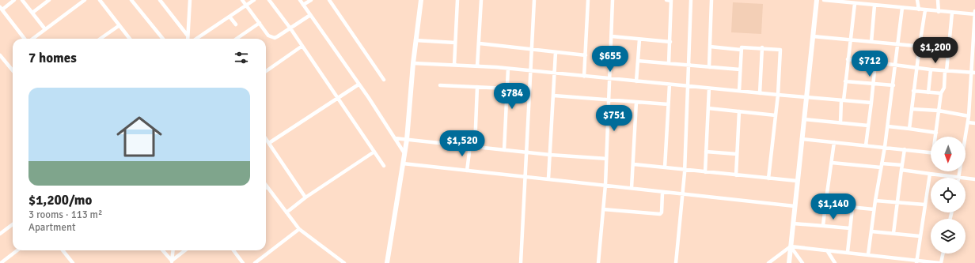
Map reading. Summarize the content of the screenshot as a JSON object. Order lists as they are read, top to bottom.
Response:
{
  "north": "bottom",
  "page": {
    "price": [
      "$1,200",
      "$655",
      "$712",
      "$784",
      "$751",
      "$1,520",
      "$1,140"
    ],
    "heading": "7 homes",
    "list": [
      {
        "name": "$1,200/mo",
        "note": "3 rooms · 113 m² · Apartment"
      }
    ]
  }
}
